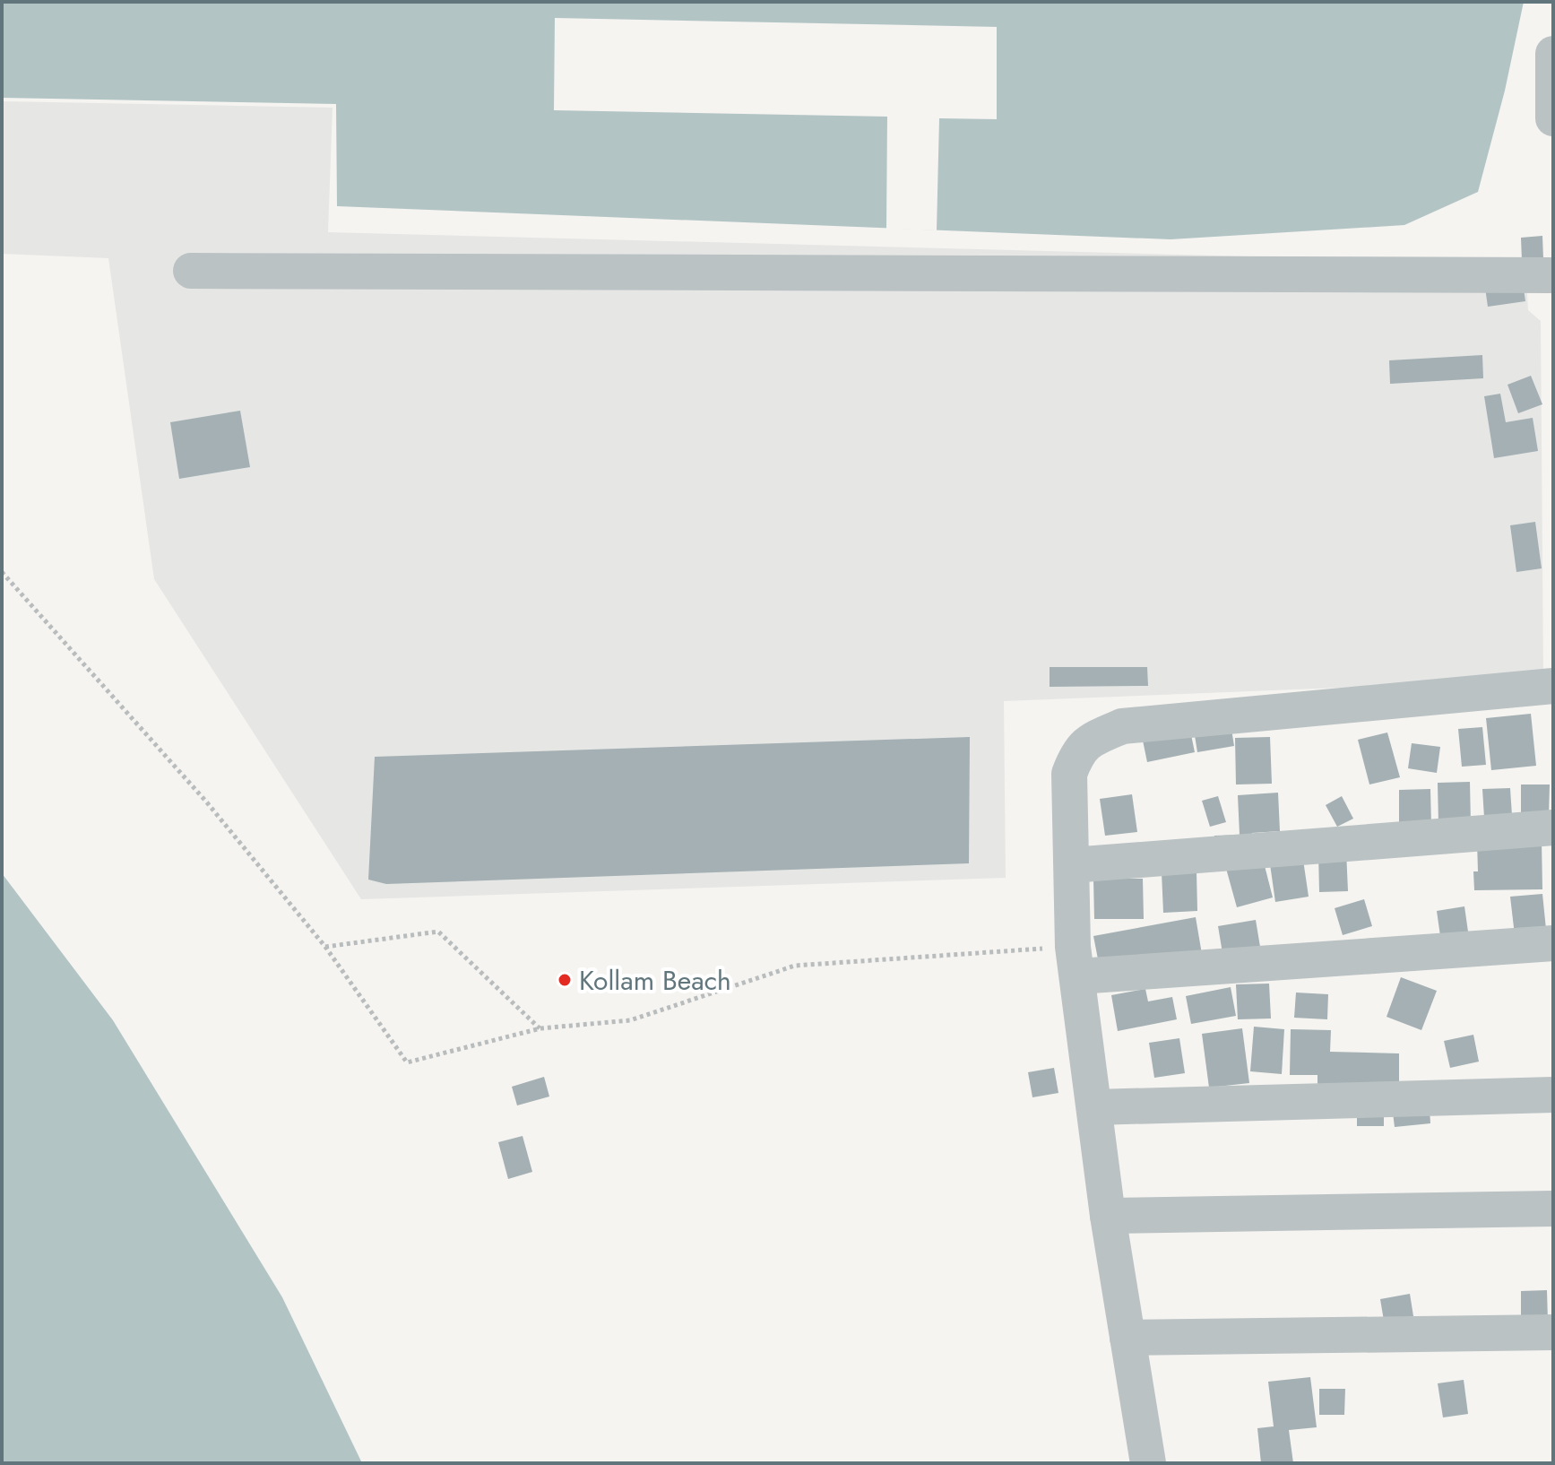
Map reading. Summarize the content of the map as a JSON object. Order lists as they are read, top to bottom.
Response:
{
  "places": ["Kollam Beach"]
}
